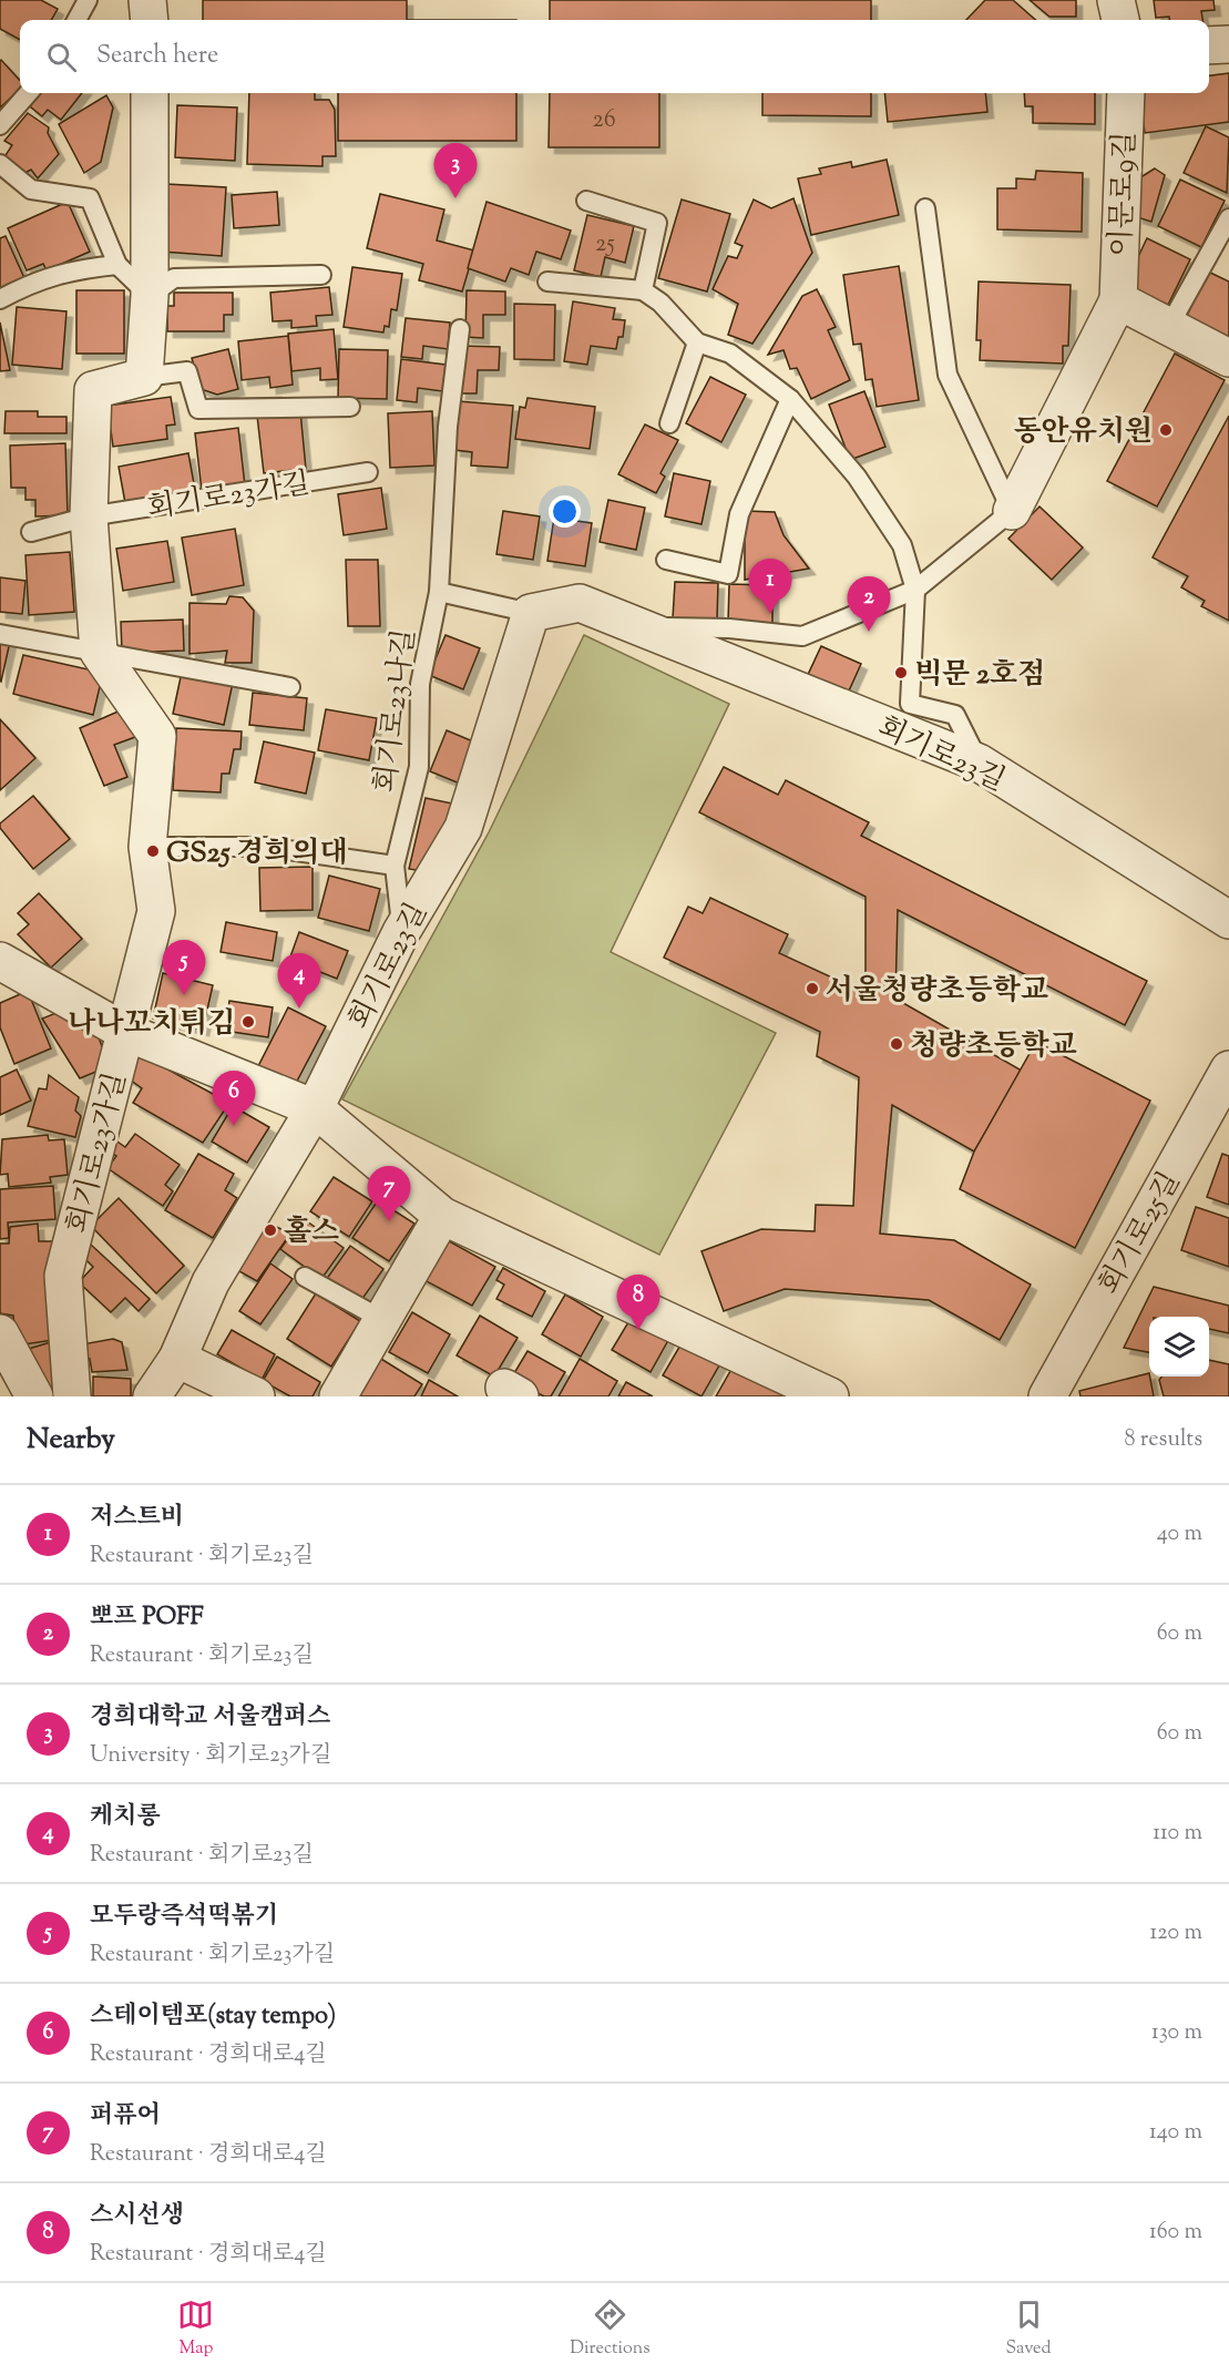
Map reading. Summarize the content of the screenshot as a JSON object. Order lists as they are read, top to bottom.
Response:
{
  "streets": {
    "street": [
      "이문로9길",
      "회기로23가길",
      "회기로23길",
      "회기로25길"
    ],
    "lane": ["회기로23나길"]
  },
  "crossings": [
    ["이문로9길", "회기로23길"],
    ["회기로23나길", "회기로23길"]
  ],
  "places": [
    "동안유치원",
    "빅문 2호점",
    "GS25 경희의대",
    "서울청량초등학교",
    "나나꼬치튀김",
    "청량초등학교",
    "홀스"
  ],
  "house_numbers": ["26", "25"],
  "page": {
    "search": "Search here",
    "pins": [
      "3",
      "1",
      "2",
      "5",
      "4",
      "6",
      "7",
      "8"
    ],
    "heading": ["Nearby", "8 results"],
    "list": [
      {
        "mark": "1",
        "name": "저스트비",
        "note": "Restaurant · 회기로23길",
        "value": "40 m"
      },
      {
        "mark": "2",
        "name": "뽀프 POFF",
        "note": "Restaurant · 회기로23길",
        "value": "60 m"
      },
      {
        "mark": "3",
        "name": "경희대학교 서울캠퍼스",
        "note": "University · 회기로23가길",
        "value": "60 m"
      },
      {
        "mark": "4",
        "name": "케치롱",
        "note": "Restaurant · 회기로23길",
        "value": "110 m"
      },
      {
        "mark": "5",
        "name": "모두랑즉석떡볶기",
        "note": "Restaurant · 회기로23가길",
        "value": "120 m"
      },
      {
        "mark": "6",
        "name": "스테이템포(stay tempo)",
        "note": "Restaurant · 경희대로4길",
        "value": "130 m"
      },
      {
        "mark": "7",
        "name": "퍼퓨어",
        "note": "Restaurant · 경희대로4길",
        "value": "140 m"
      },
      {
        "mark": "8",
        "name": "스시선생",
        "note": "Restaurant · 경희대로4길",
        "value": "160 m"
      }
    ],
    "nav": ["Map", "Directions", "Saved"]
  }
}
